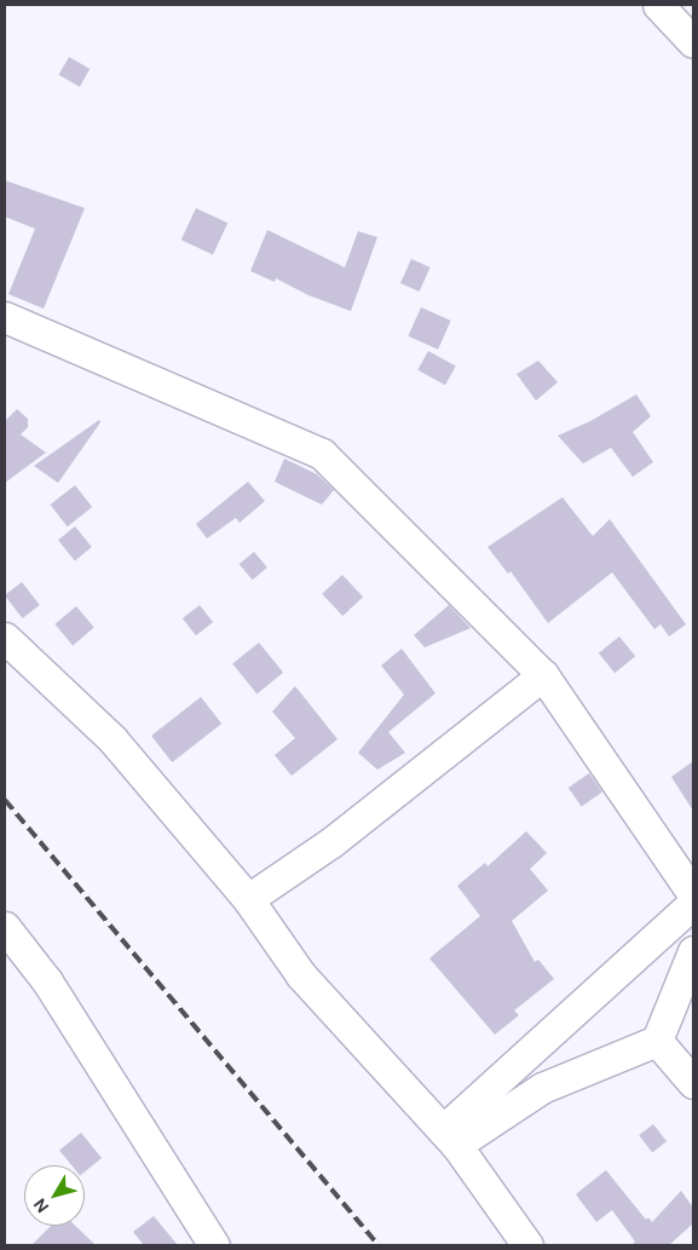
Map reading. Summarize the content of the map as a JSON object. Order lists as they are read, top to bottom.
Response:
{
  "north": "bottom left"
}
